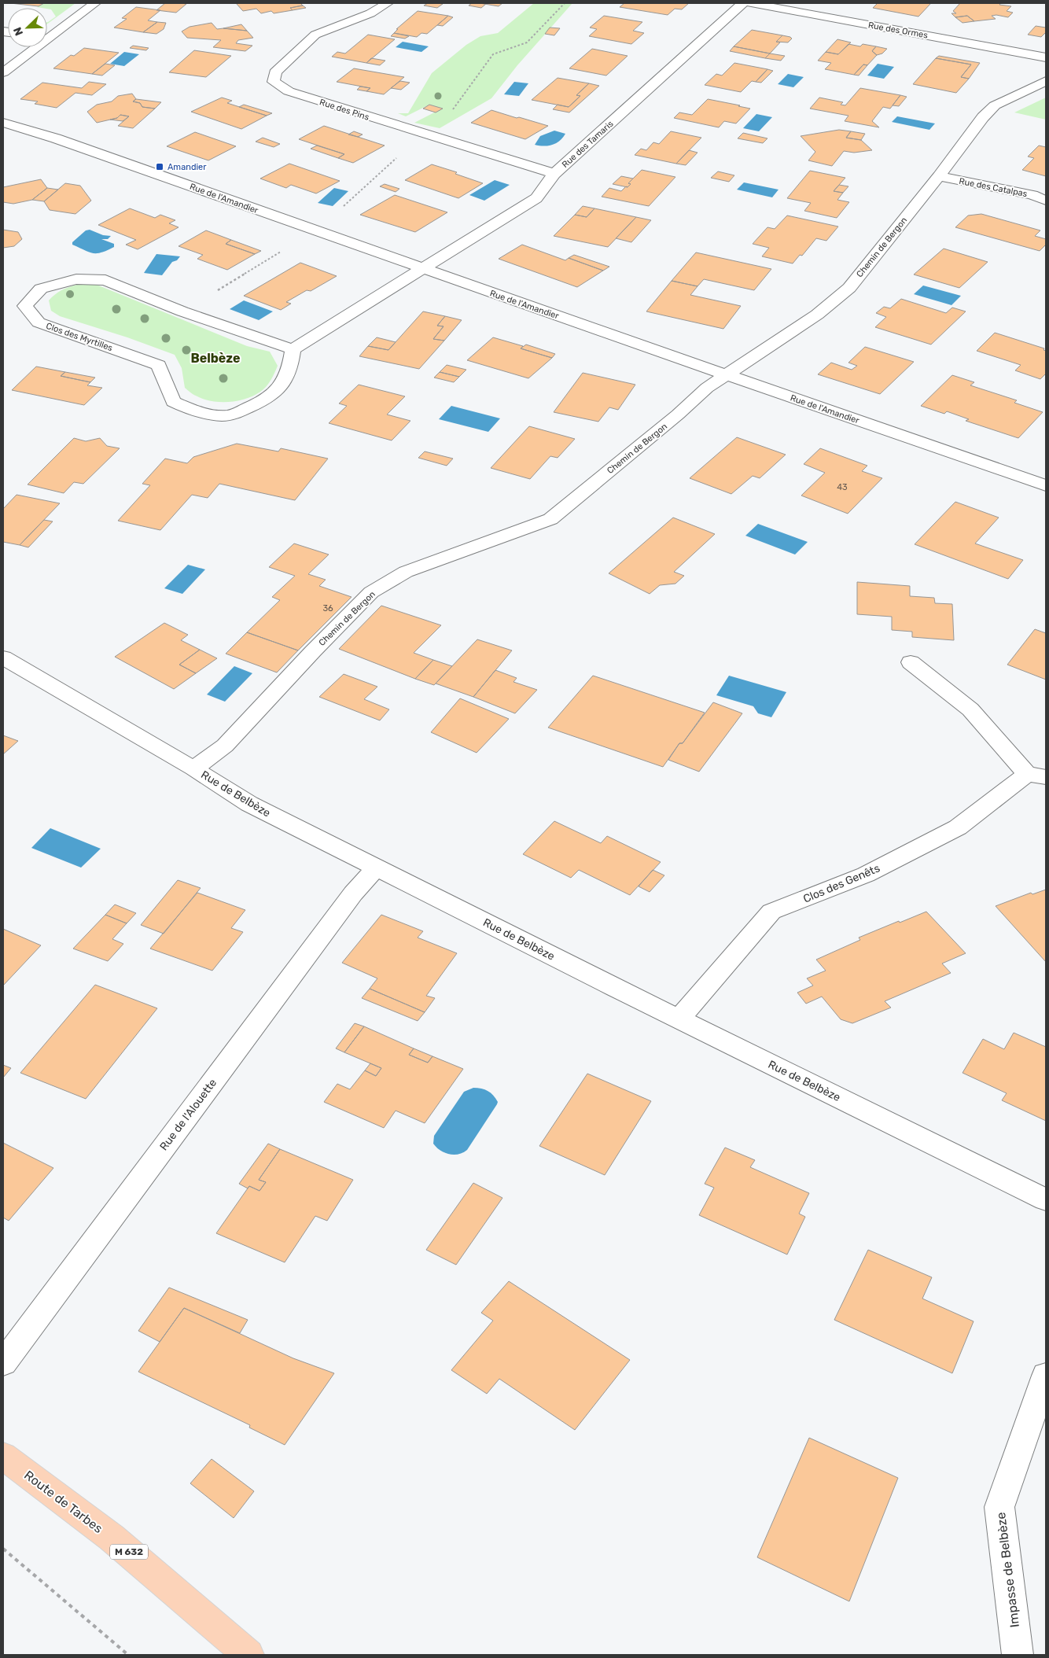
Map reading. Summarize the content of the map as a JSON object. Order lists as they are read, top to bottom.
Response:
{
  "streets": {
    "main road": ["Route de Tarbes", "M 632"],
    "street": [
      "Rue des Ormes",
      "Rue des Pins",
      "Rue des Tamaris",
      "Rue des Catalpas",
      "Rue de l'Amandier",
      "Chemin de Bergon",
      "Clos des Myrtilles",
      "Rue de Belbèze",
      "Clos des Genêts",
      "Rue de l'Alouette",
      "Impasse de Belbèze"
    ]
  },
  "crossings": [
    ["Rue des Pins", "Rue des Tamaris"],
    ["Rue des Tamaris", "Rue de l'Amandier"],
    ["Rue des Catalpas", "Chemin de Bergon"],
    ["Rue de l'Amandier", "Chemin de Bergon"],
    ["Chemin de Bergon", "Rue de Belbèze"],
    ["Rue de Belbèze", "Clos des Genêts"],
    ["Rue de Belbèze", "Rue de l'Alouette"]
  ],
  "districts": ["Belbèze"],
  "places": {
    "transit": ["Amandier"]
  },
  "house_numbers": ["43", "36"],
  "north": "bottom left"
}
